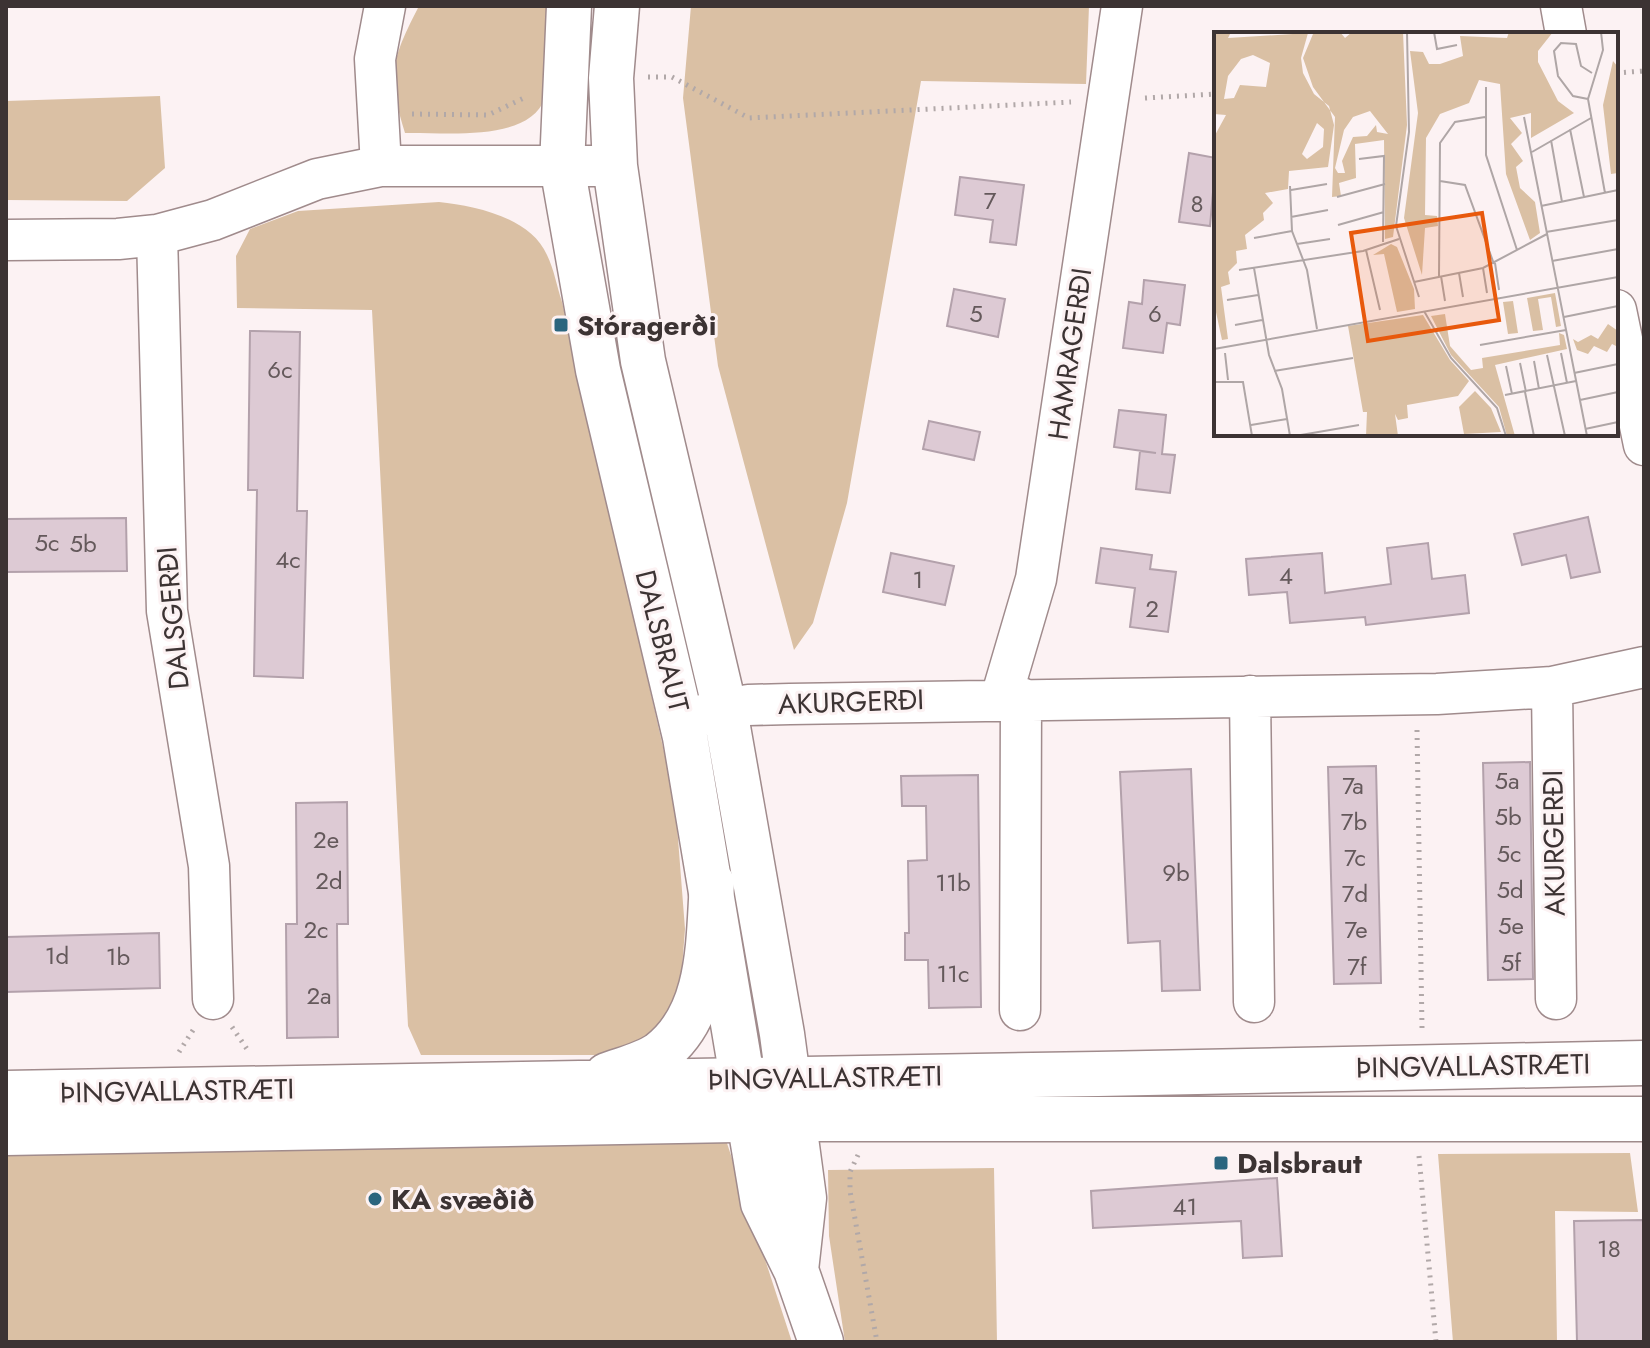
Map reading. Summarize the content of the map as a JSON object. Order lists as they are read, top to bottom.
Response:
{
  "streets": {
    "main road": ["DALSBRAUT", "ÞINGVALLASTRÆTI"],
    "street": ["HAMRAGERÐI", "DALSGERÐI", "AKURGERÐI"]
  },
  "crossings": [
    ["HAMRAGERÐI", "AKURGERÐI"],
    ["DALSBRAUT", "AKURGERÐI"],
    ["DALSBRAUT", "ÞINGVALLASTRÆTI"]
  ],
  "places": {
    "transit": ["Stóragerði", "Dalsbraut"],
    "other": ["KA svæðið"]
  },
  "house_numbers": [
    "7",
    "8",
    "5",
    "6",
    "6c",
    "5c",
    "5b",
    "4c",
    "4",
    "1",
    "2",
    "5a",
    "7a",
    "5b",
    "7b",
    "2e",
    "5c",
    "7c",
    "9b",
    "2d",
    "11b",
    "5d",
    "7d",
    "5e",
    "2c",
    "7e",
    "1d",
    "1b",
    "5f",
    "7f",
    "11c",
    "2a",
    "41",
    "18"
  ]
}
